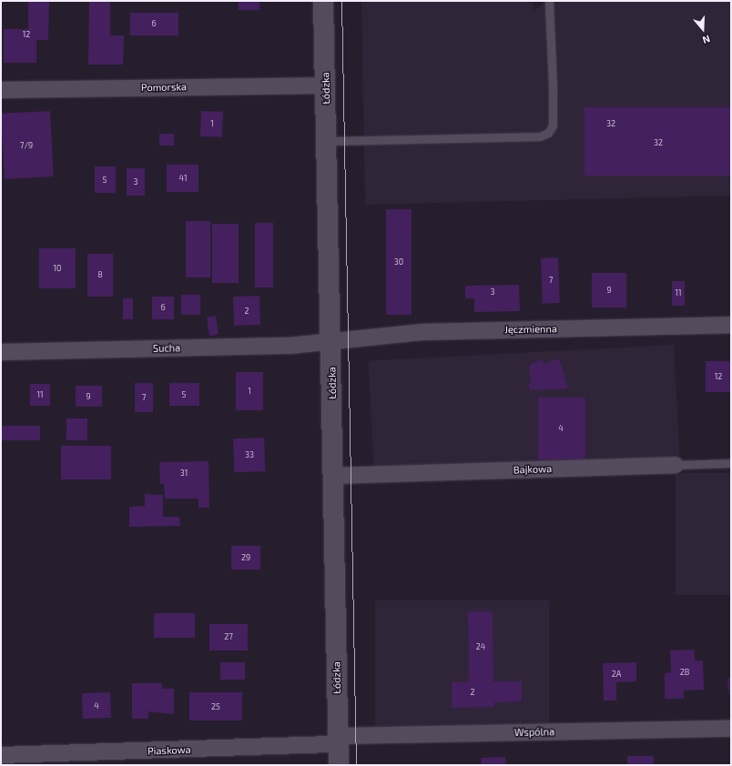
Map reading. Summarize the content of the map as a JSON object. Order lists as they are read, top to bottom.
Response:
{
  "streets": {
    "main road": ["Łódzka"],
    "street": [
      "Pomorska",
      "Jęczmienna",
      "Sucha",
      "Bajkowa",
      "Wspólna",
      "Piaskowa"
    ]
  },
  "crossings": [
    ["Pomorska", "Łódzka"],
    ["Łódzka", "Jęczmienna"],
    ["Łódzka", "Sucha"],
    ["Łódzka", "Bajkowa"],
    ["Łódzka", "Wspólna"],
    ["Łódzka", "Piaskowa"],
    ["Jęczmienna", "Sucha"],
    ["Wspólna", "Piaskowa"]
  ],
  "house_numbers": [
    "6",
    "12",
    "1",
    "32",
    "32",
    "7/9",
    "41",
    "5",
    "3",
    "30",
    "10",
    "8",
    "7",
    "9",
    "3",
    "11",
    "6",
    "2",
    "12",
    "1",
    "11",
    "5",
    "9",
    "7",
    "4",
    "33",
    "31",
    "29",
    "27",
    "24",
    "2B",
    "2A",
    "2",
    "4",
    "25"
  ],
  "north": "bottom"
}
